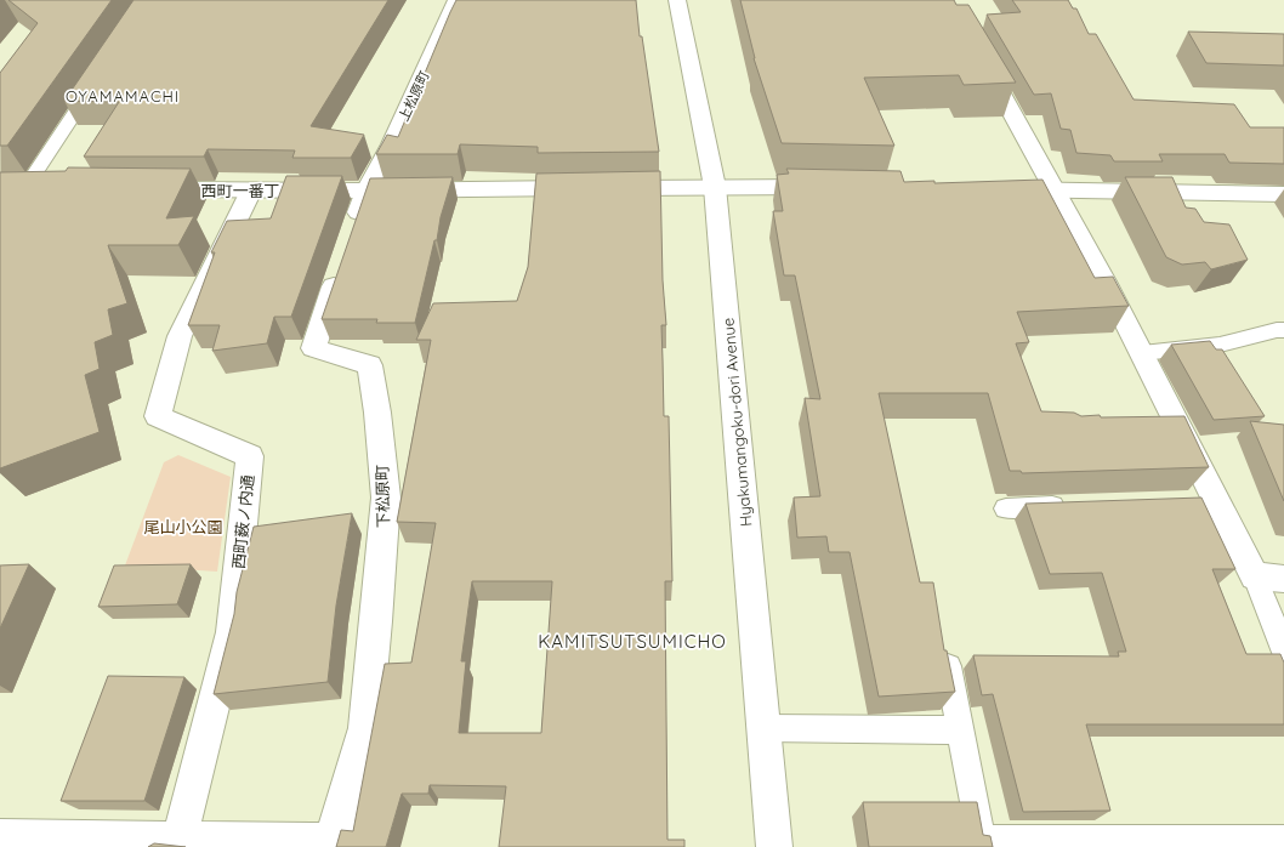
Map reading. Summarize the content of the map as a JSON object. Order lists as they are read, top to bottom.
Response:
{
  "streets": {
    "main road": [
      "上松原町",
      "西町一番丁",
      "Hyakumangoku-dori Avenue",
      "下松原町",
      "西町薮ノ内通"
    ]
  },
  "crossings": [
    ["上松原町", "西町一番丁"],
    ["西町一番丁", "Hyakumangoku-dori Avenue"],
    ["西町一番丁", "西町薮ノ内通"]
  ],
  "districts": ["OYAMAMACHI", "KAMITSUTSUMICHO"],
  "parks": ["尾山小公園"]
}
